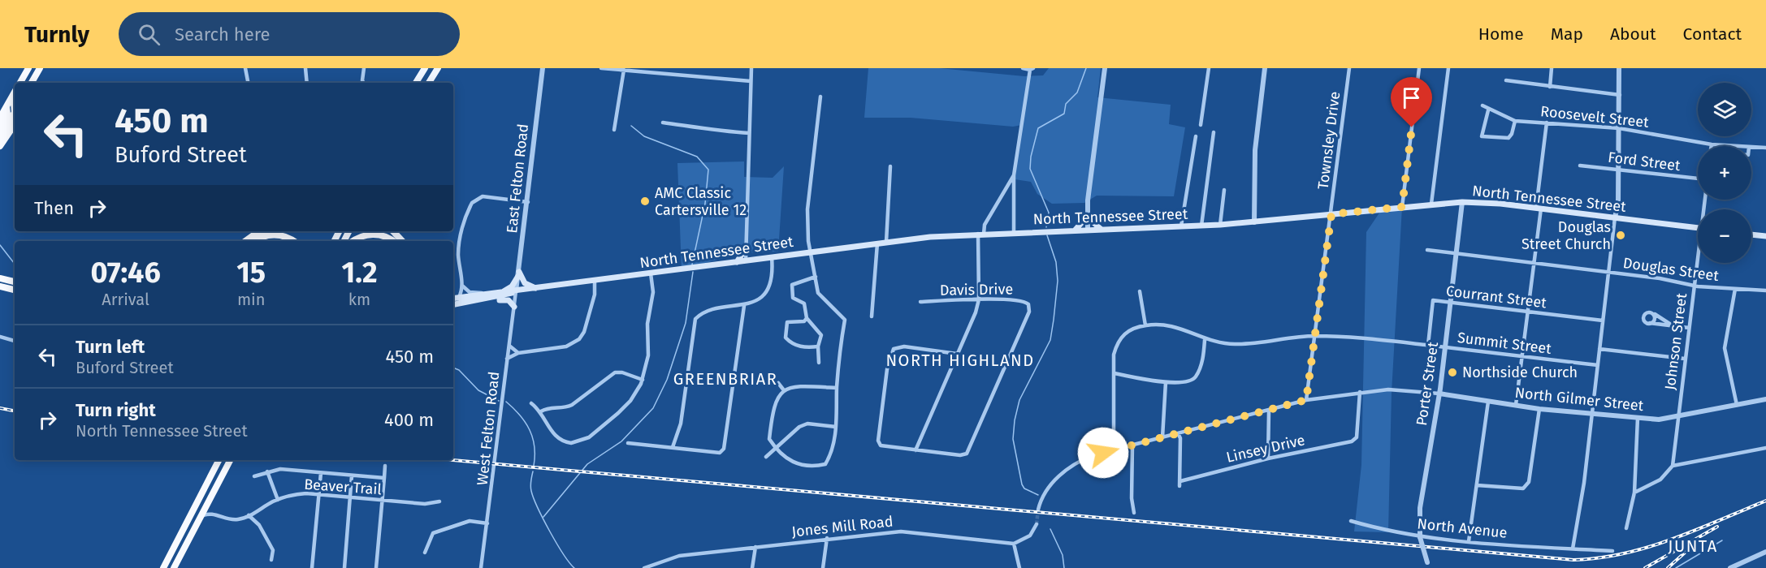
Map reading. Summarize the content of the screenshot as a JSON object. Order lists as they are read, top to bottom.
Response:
{
  "streets": {
    "main road": ["North Tennessee Street"],
    "street": [
      "Roosevelt Street",
      "Townsley Drive",
      "Ford Street",
      "East Felton Road",
      "Douglas Street",
      "Davis Drive",
      "Courrant Street",
      "Johnson Street",
      "Summit Street",
      "Porter Street",
      "North Gilmer Street",
      "West Felton Road",
      "Linsey Drive",
      "Beaver Trail",
      "Jones Mill Road",
      "North Avenue"
    ]
  },
  "crossings": [
    ["Townsley Drive", "North Tennessee Street"],
    ["Townsley Drive", "Summit Street"],
    ["East Felton Road", "North Tennessee Street"],
    ["East Felton Road", "West Felton Road"],
    ["North Tennessee Street", "Porter Street"],
    ["North Tennessee Street", "West Felton Road"],
    ["Douglas Street", "Johnson Street"],
    ["Douglas Street", "Porter Street"],
    ["Courrant Street", "Summit Street"],
    ["Courrant Street", "Porter Street"],
    ["Johnson Street", "North Gilmer Street"],
    ["Summit Street", "Porter Street"],
    ["Porter Street", "North Gilmer Street"],
    ["Porter Street", "North Avenue"],
    ["North Gilmer Street", "Linsey Drive"]
  ],
  "districts": ["NORTH HIGHLAND", "GREENBRIAR", "JUNTA"],
  "places": ["AMC Classic Cartersville 12", "Douglas Street Church", "Northside Church"],
  "page": {
    "header": "Turnly",
    "search": "Search here",
    "nav": [
      "Home",
      "Map",
      "About",
      "Contact"
    ],
    "map_buttons": ["+", "−"],
    "turn": ["450 m", "Buford Street"],
    "then": "Then",
    "eta": [
      "07:46",
      "Arrival",
      "15",
      "min",
      "1.2",
      "km"
    ],
    "list": [
      {
        "name": "Turn left",
        "note": "Buford Street",
        "value": "450 m"
      },
      {
        "name": "Turn right",
        "note": "North Tennessee Street",
        "value": "400 m"
      }
    ]
  }
}
